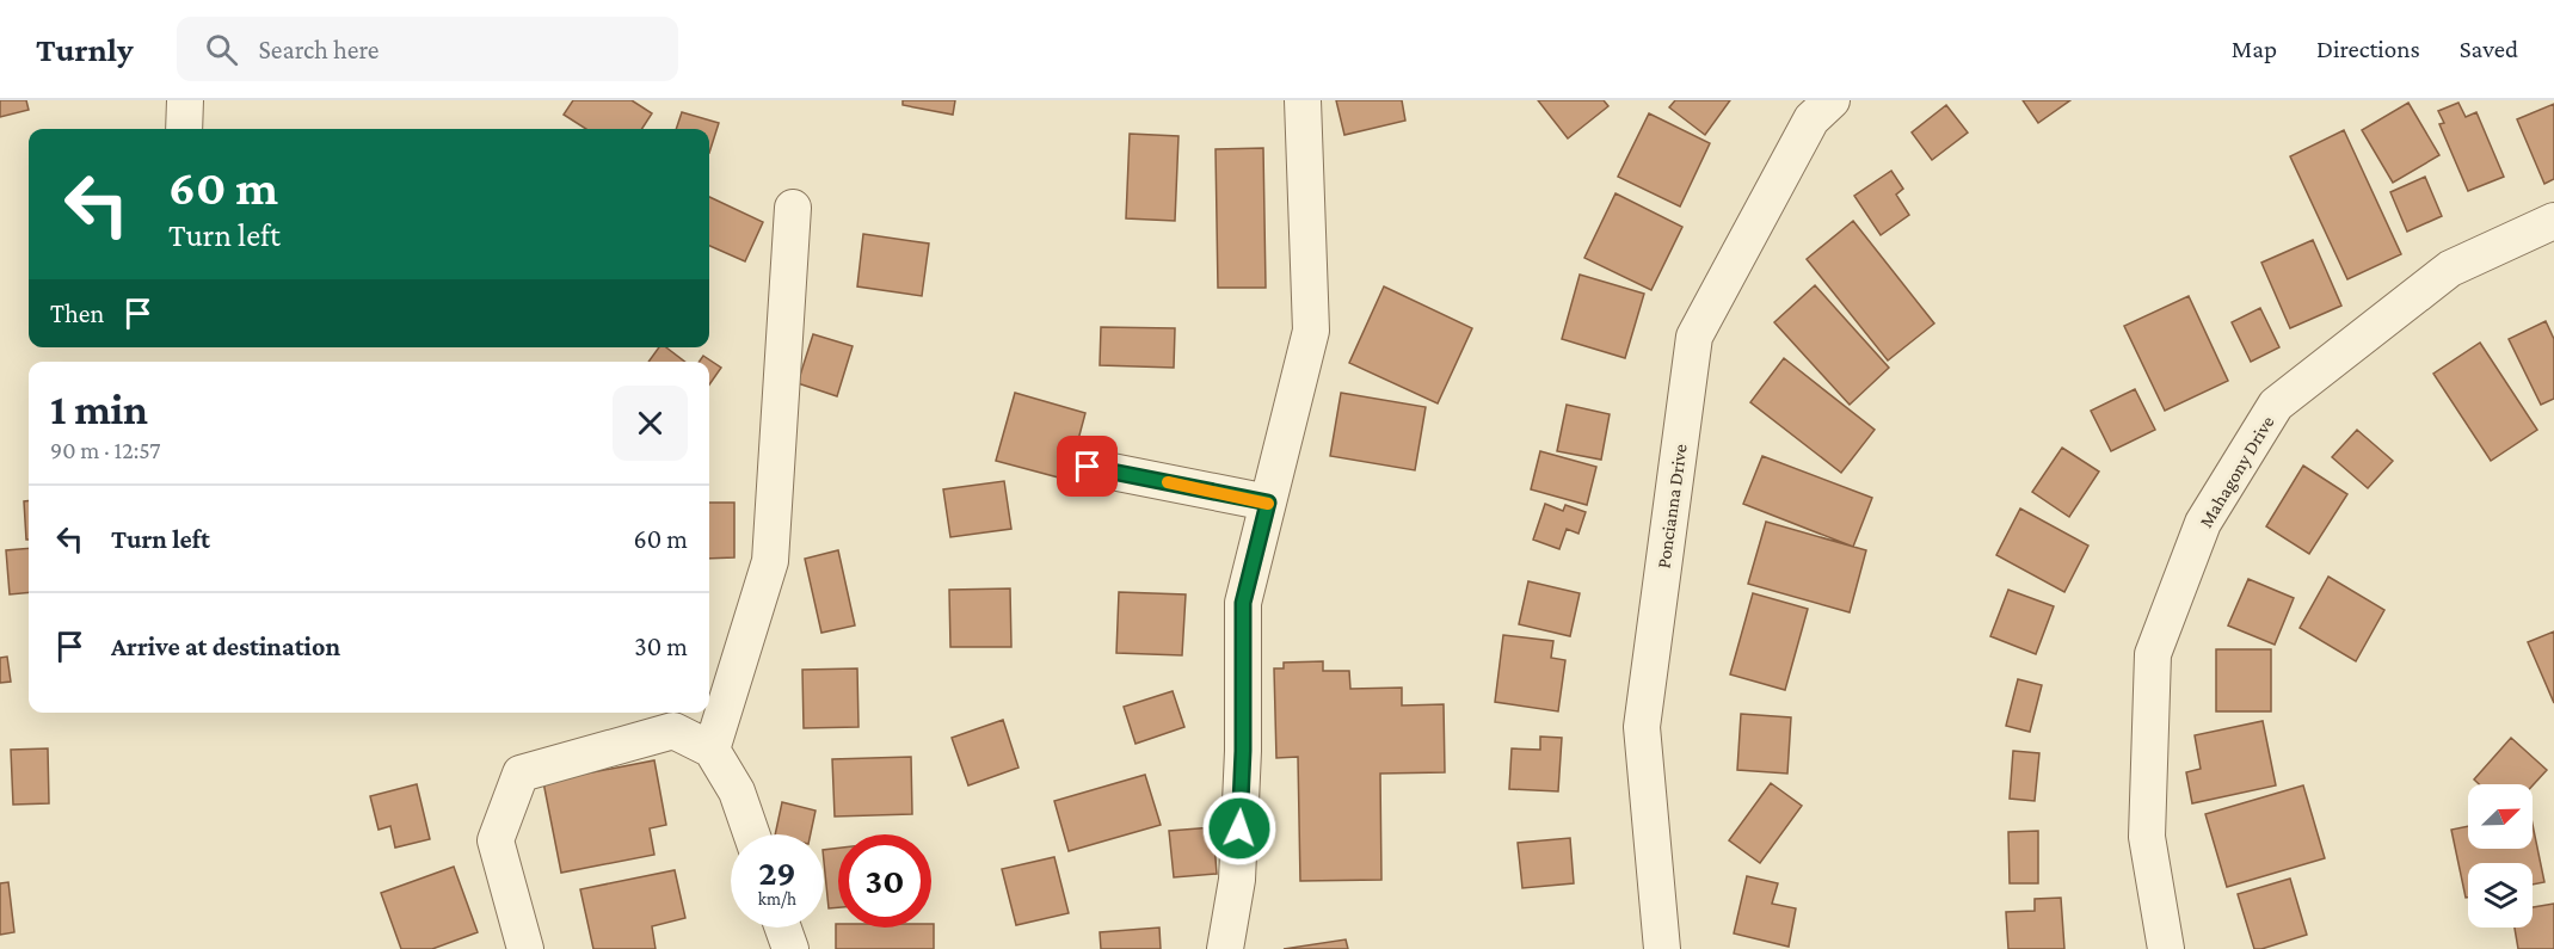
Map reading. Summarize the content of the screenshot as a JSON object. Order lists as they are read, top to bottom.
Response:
{
  "streets": {
    "street": ["Mahagony Drive", "Poncianna Drive"]
  },
  "north": "top right",
  "page": {
    "header": "Turnly",
    "search": "Search here",
    "nav": ["Map", "Directions", "Saved"],
    "turn": ["60 m", "Turn left"],
    "then": "Then",
    "heading": ["1 min", "90 m · 12:57"],
    "list": [
      {
        "name": "Turn left",
        "value": "60 m"
      },
      {
        "name": "Arrive at destination",
        "value": "30 m"
      }
    ],
    "speed": "29 km/h",
    "limit": "30"
  }
}
